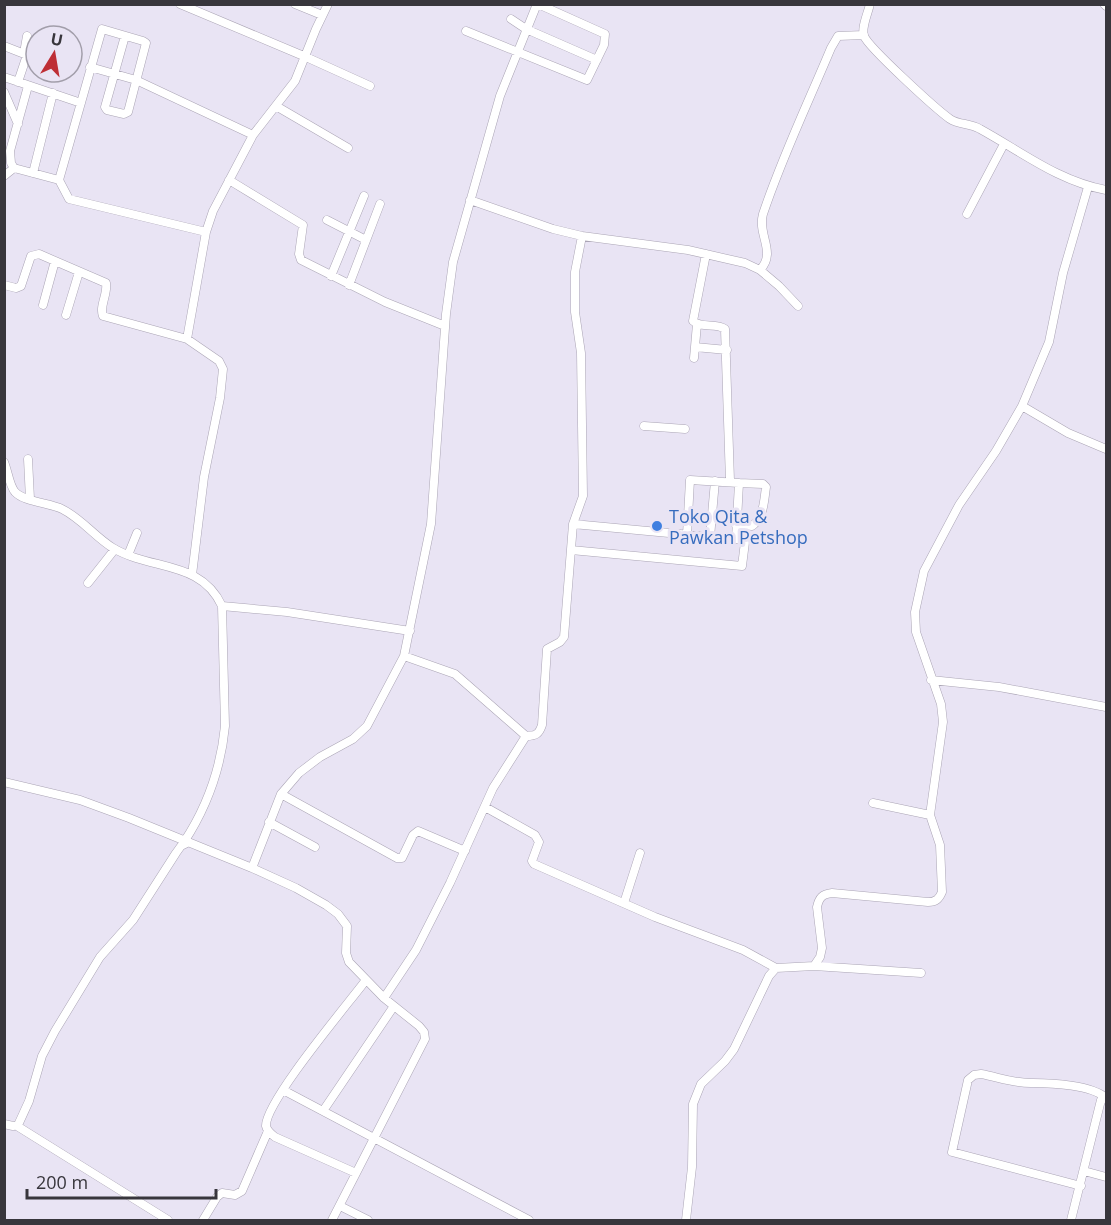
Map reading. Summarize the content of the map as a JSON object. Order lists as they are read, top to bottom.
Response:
{
  "places": ["Toko Qita & Pawkan Petshop"],
  "scale_bar": "200 m",
  "north": "top"
}
